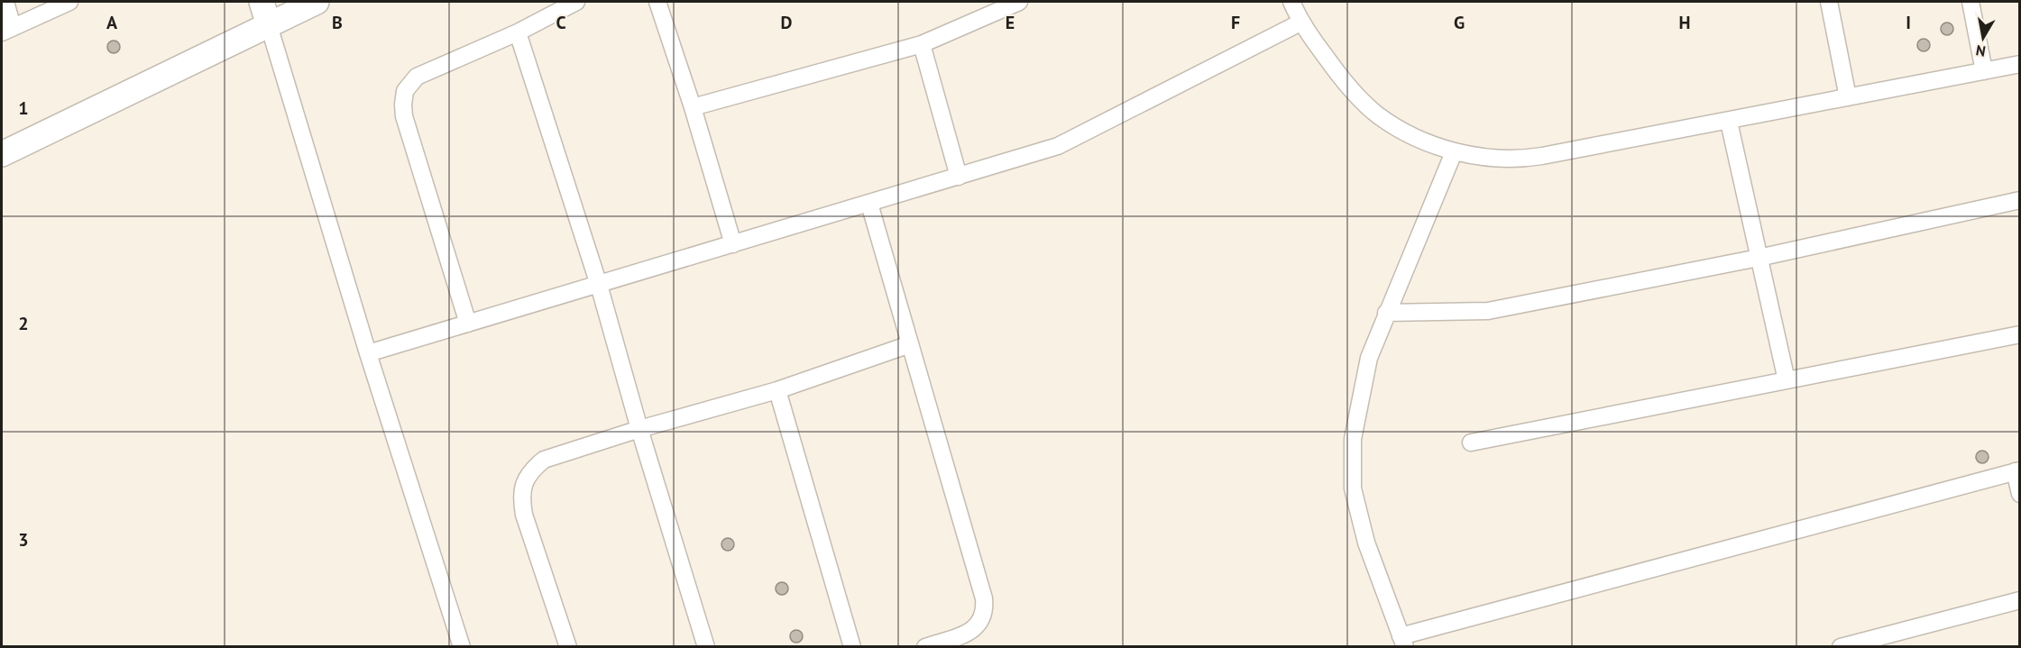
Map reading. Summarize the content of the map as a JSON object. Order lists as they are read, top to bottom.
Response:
{
  "north": "bottom",
  "grid": {
    "columns": [
      "A",
      "B",
      "C",
      "D",
      "E",
      "F",
      "G",
      "H",
      "I"
    ],
    "rows": ["1", "2", "3"]
  }
}
